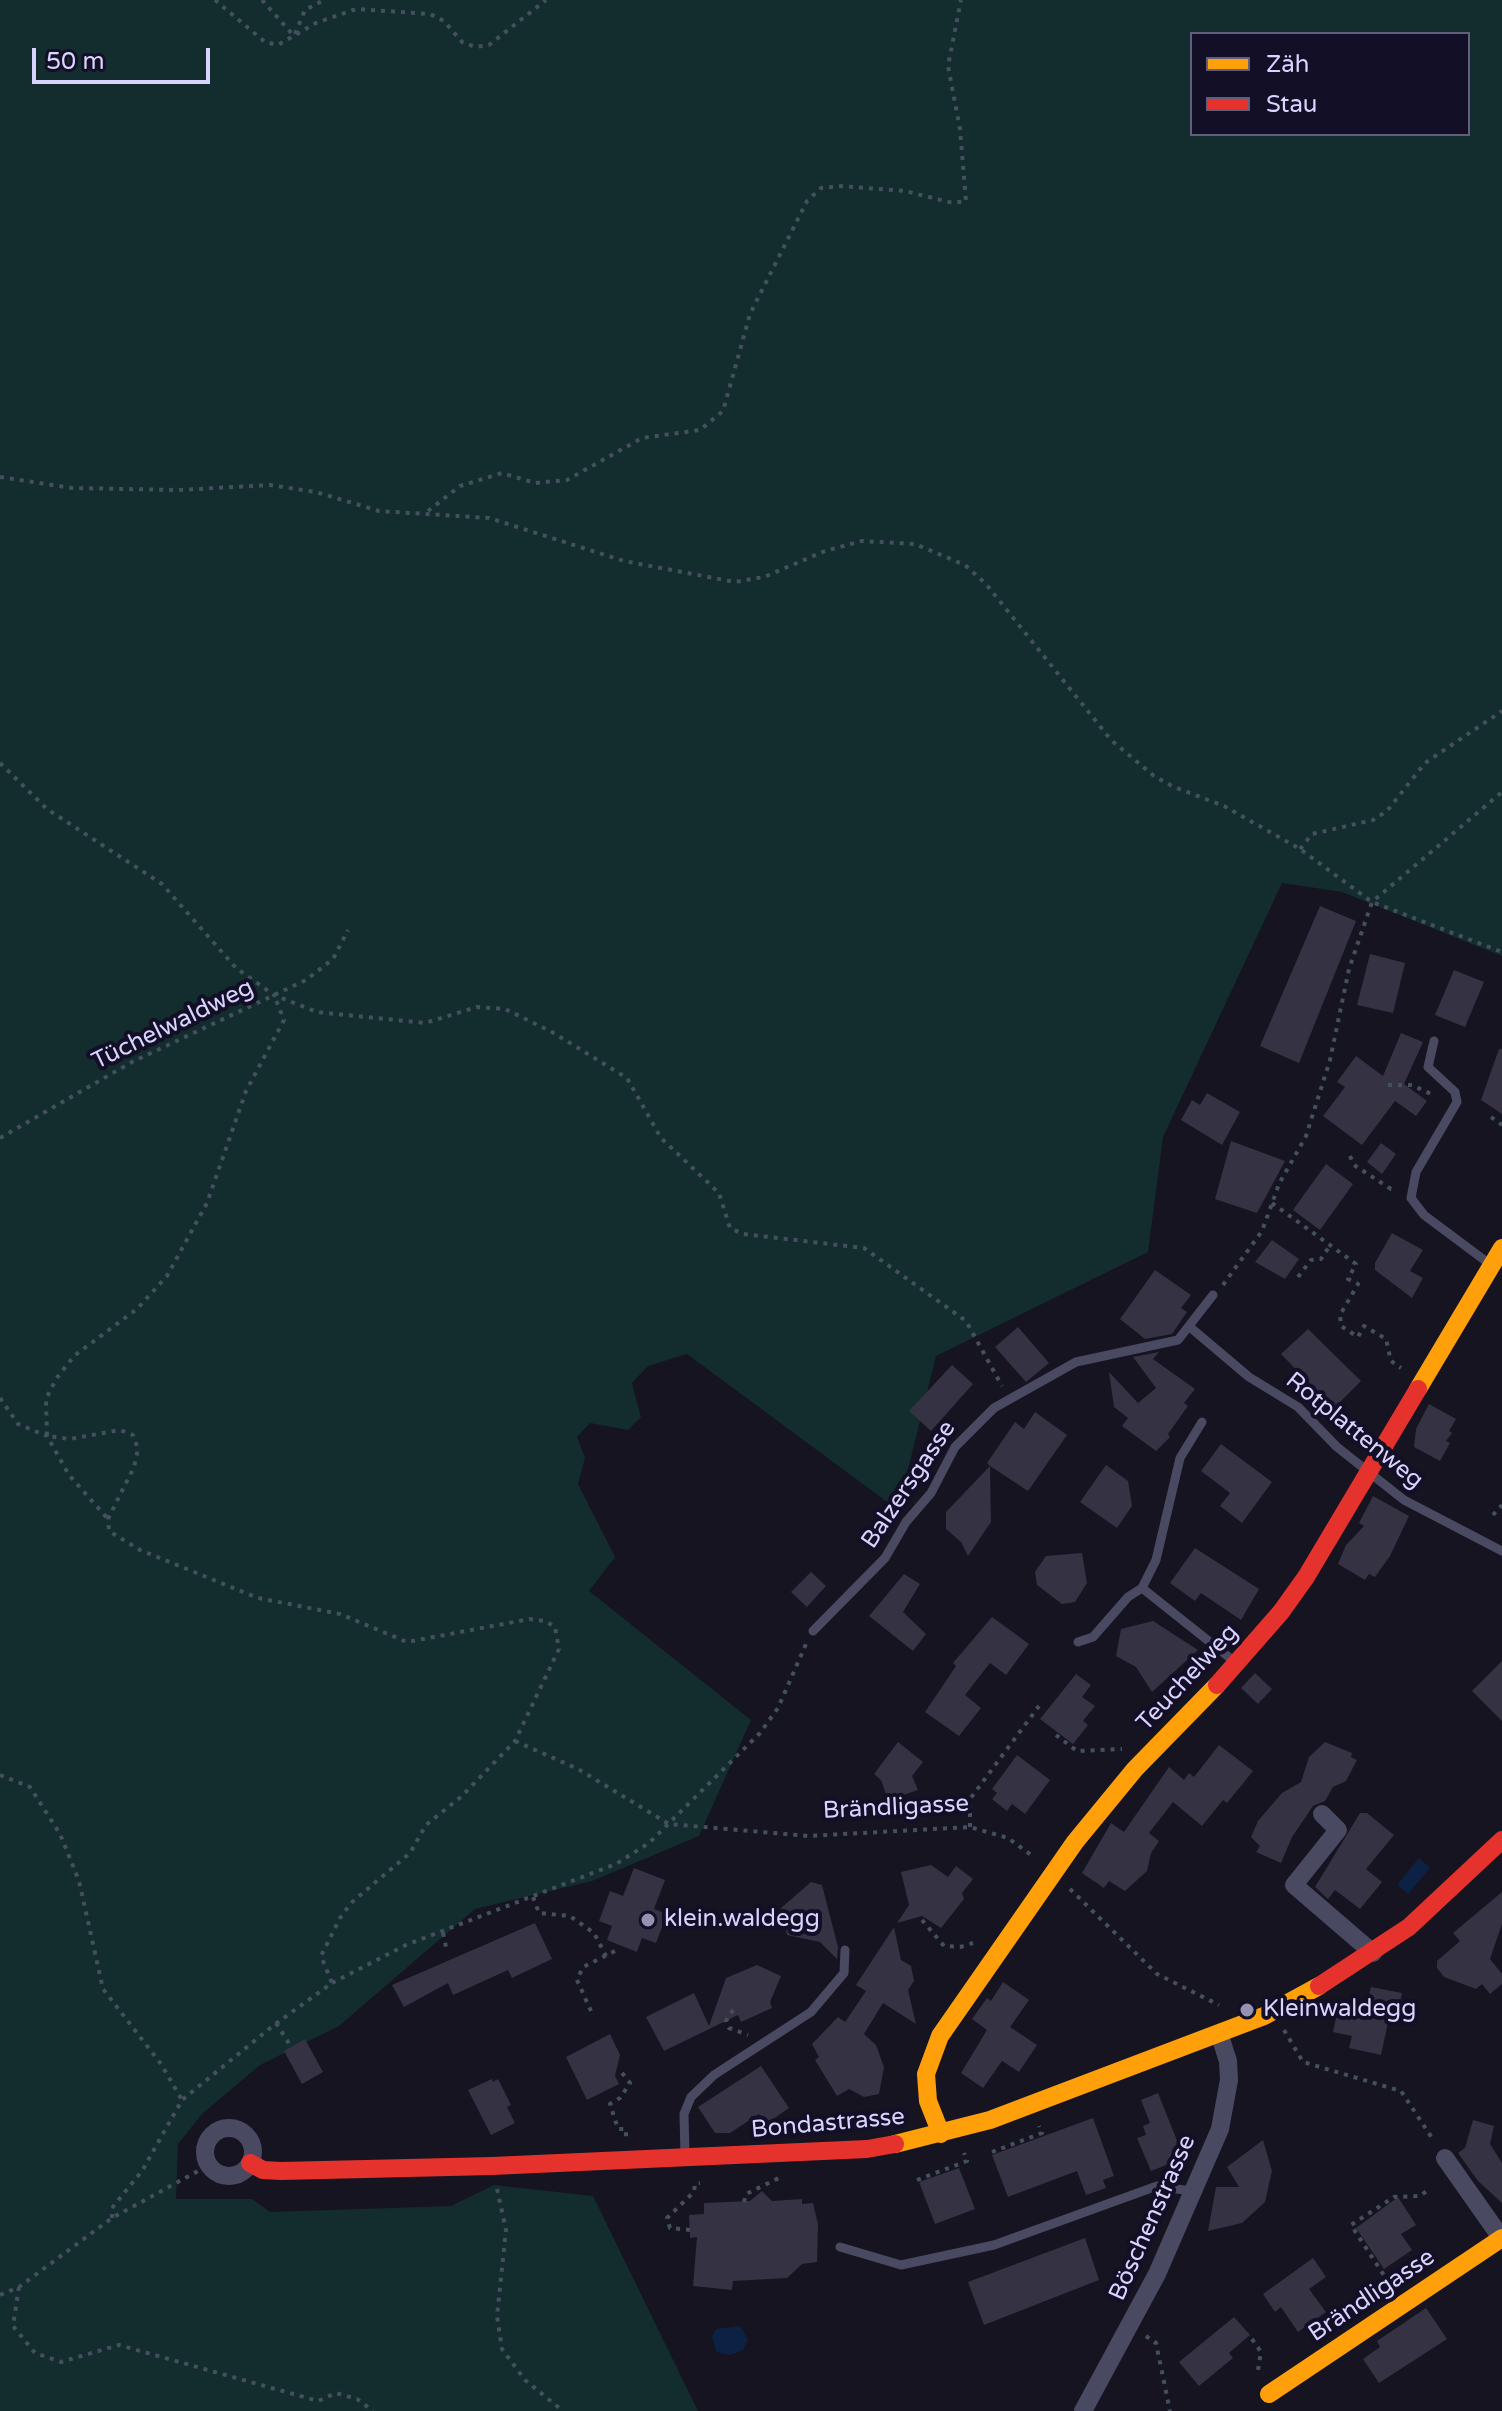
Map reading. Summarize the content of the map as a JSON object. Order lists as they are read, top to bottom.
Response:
{
  "streets": {
    "street": [
      "Teuchelweg",
      "Brändligasse",
      "Bondastrasse",
      "Böschenstrasse"
    ],
    "lane": ["Rotplattenweg", "Balzersgasse"],
    "path": ["Tüchelwaldweg"]
  },
  "crossings": [
    ["Rotplattenweg", "Balzersgasse"],
    ["Rotplattenweg", "Teuchelweg"],
    ["Teuchelweg", "Brändligasse"],
    ["Teuchelweg", "Bondastrasse"],
    ["Bondastrasse", "Böschenstrasse"]
  ],
  "places": ["klein.waldegg", "Kleinwaldegg"],
  "legend": ["Zäh", "Stau"],
  "scale_bar": "50 m"
}
